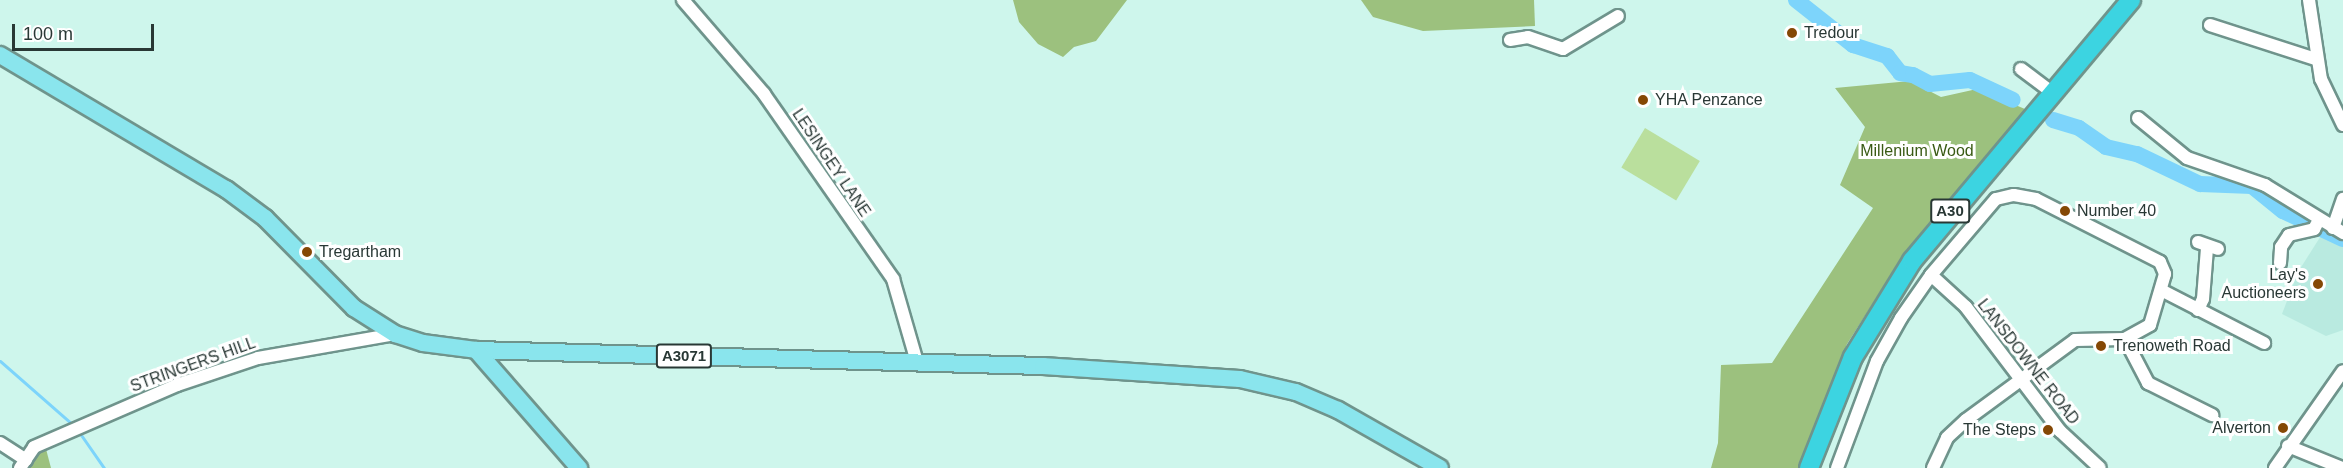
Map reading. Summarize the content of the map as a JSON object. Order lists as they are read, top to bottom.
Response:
{
  "streets": {
    "highway": ["A30"],
    "main road": ["A3071"],
    "street": ["LESINGEY LANE", "LANSDOWNE ROAD", "STRINGERS HILL"]
  },
  "crossings": [
    ["LESINGEY LANE", "A3071"],
    ["A3071", "STRINGERS HILL"]
  ],
  "parks": ["Millenium Wood"],
  "places": [
    "Tredour",
    "YHA Penzance",
    "Number 40",
    "Tregartham",
    "Lay's Auctioneers",
    "Trenoweth Road",
    "Alverton",
    "The Steps"
  ],
  "scale_bar": "100 m"
}
